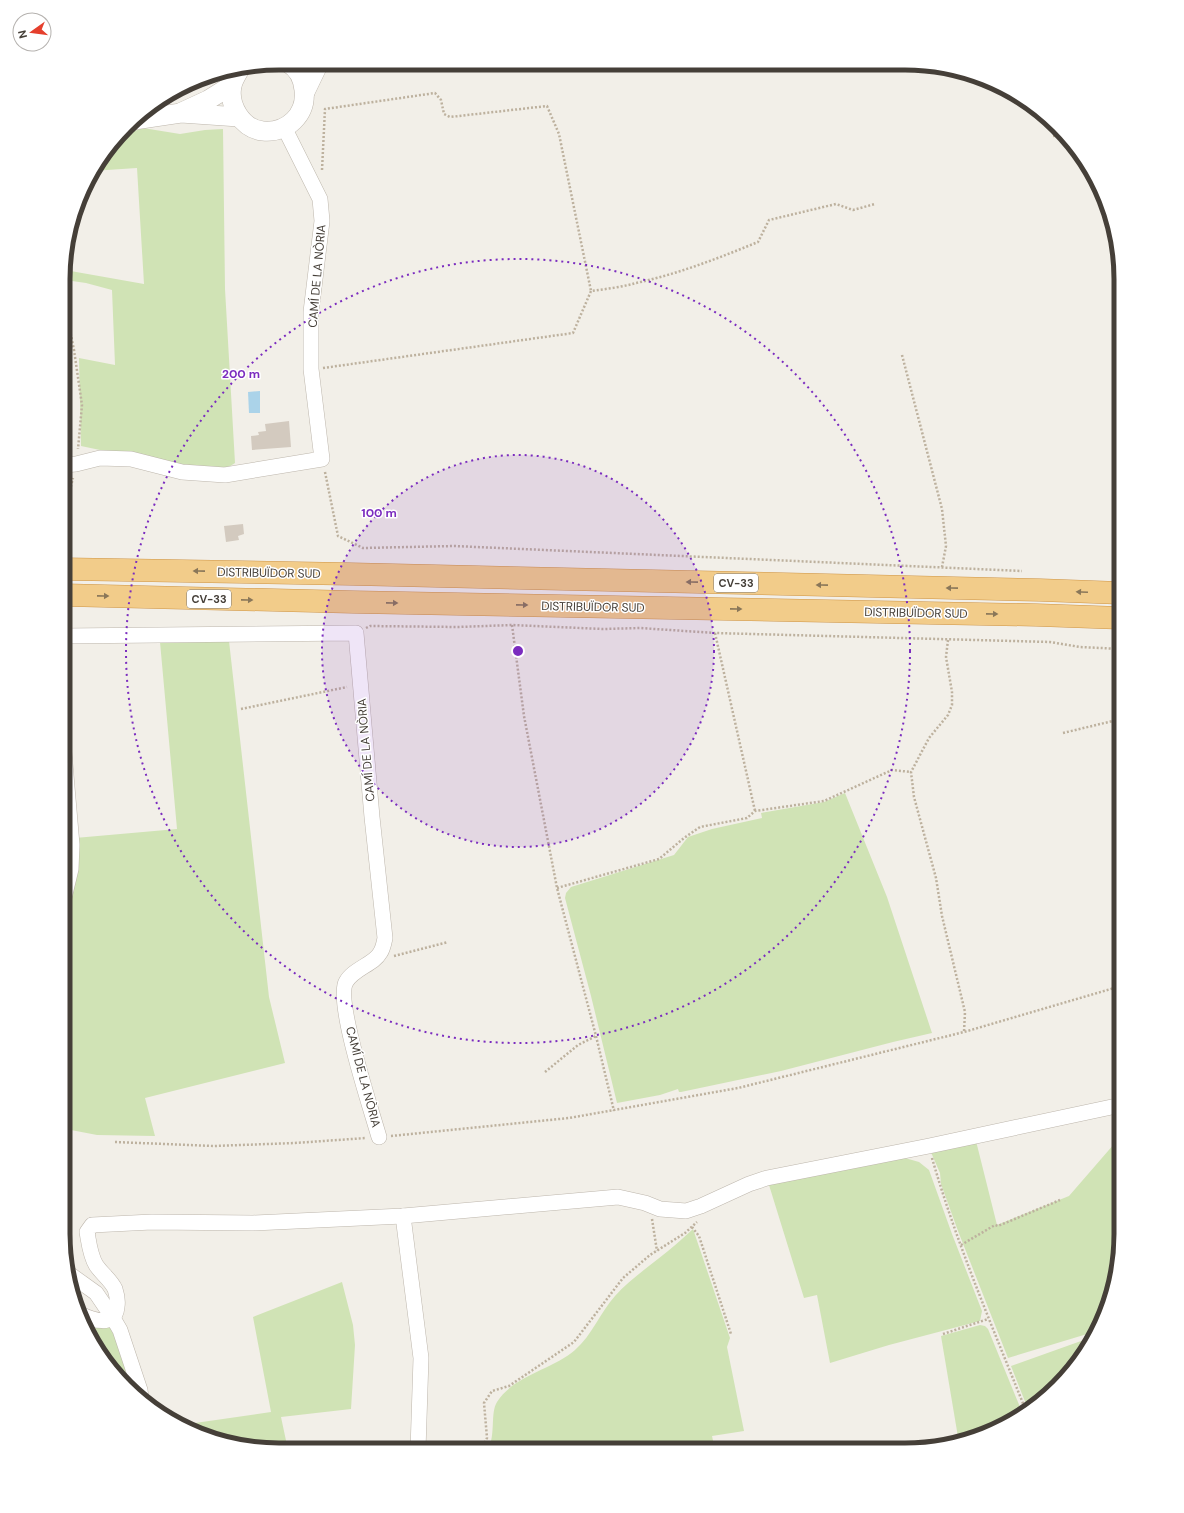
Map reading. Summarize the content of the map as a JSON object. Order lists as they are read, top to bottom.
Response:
{
  "streets": {
    "highway": ["DISTRIBUÏDOR SUD", "CV-33"],
    "street": ["CAMÍ DE LA NÒRIA"]
  },
  "north": "left",
  "rings": ["200 m", "100 m"]
}
